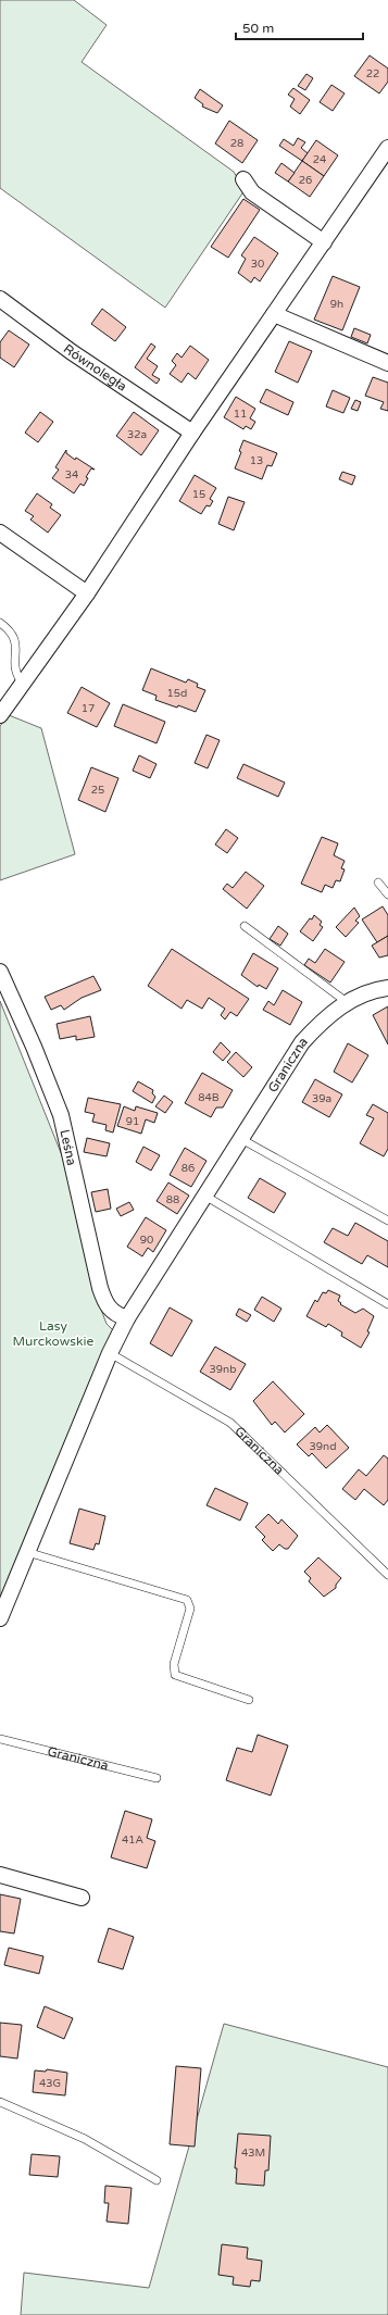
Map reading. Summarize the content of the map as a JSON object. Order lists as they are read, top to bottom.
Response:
{
  "streets": {
    "street": ["Równoległa", "Graniczna", "Leśna"]
  },
  "crossings": [
    ["Graniczna", "Leśna"]
  ],
  "parks": ["Lasy Murckowskie"],
  "house_numbers": [
    "22",
    "28",
    "24",
    "26",
    "30",
    "9h",
    "11",
    "32a",
    "13",
    "34",
    "15",
    "15d",
    "17",
    "25",
    "84B",
    "39a",
    "91",
    "86",
    "88",
    "90",
    "39nb",
    "39nd",
    "41A",
    "43G",
    "43M"
  ],
  "scale_bar": "50 m"
}
